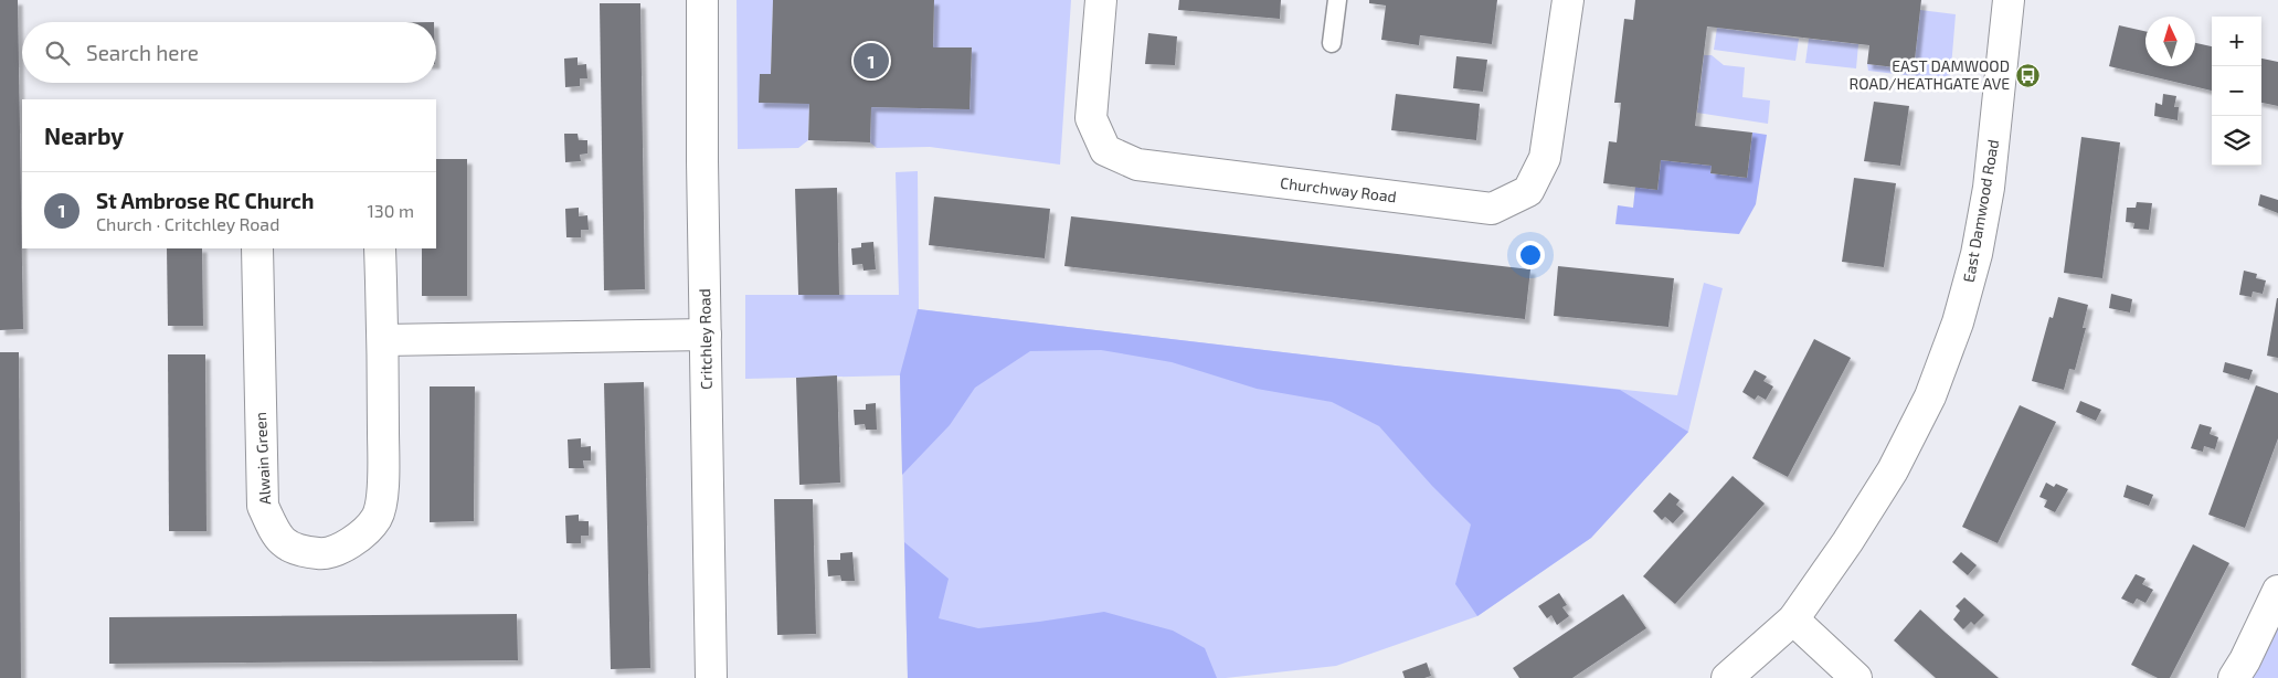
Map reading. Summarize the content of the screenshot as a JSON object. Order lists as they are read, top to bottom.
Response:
{
  "streets": {
    "street": [
      "Churchway Road",
      "East Damwood Road",
      "Critchley Road",
      "Alwain Green"
    ]
  },
  "places": {
    "bus stop": ["EAST DAMWOOD ROAD/HEATHGATE AVE"]
  },
  "north": "top",
  "page": {
    "map_buttons": ["+", "−"],
    "search": "Search here",
    "pins": "1",
    "heading": "Nearby",
    "list": [
      {
        "mark": "1",
        "name": "St Ambrose RC Church",
        "note": "Church · Critchley Road",
        "value": "130 m"
      }
    ]
  }
}
